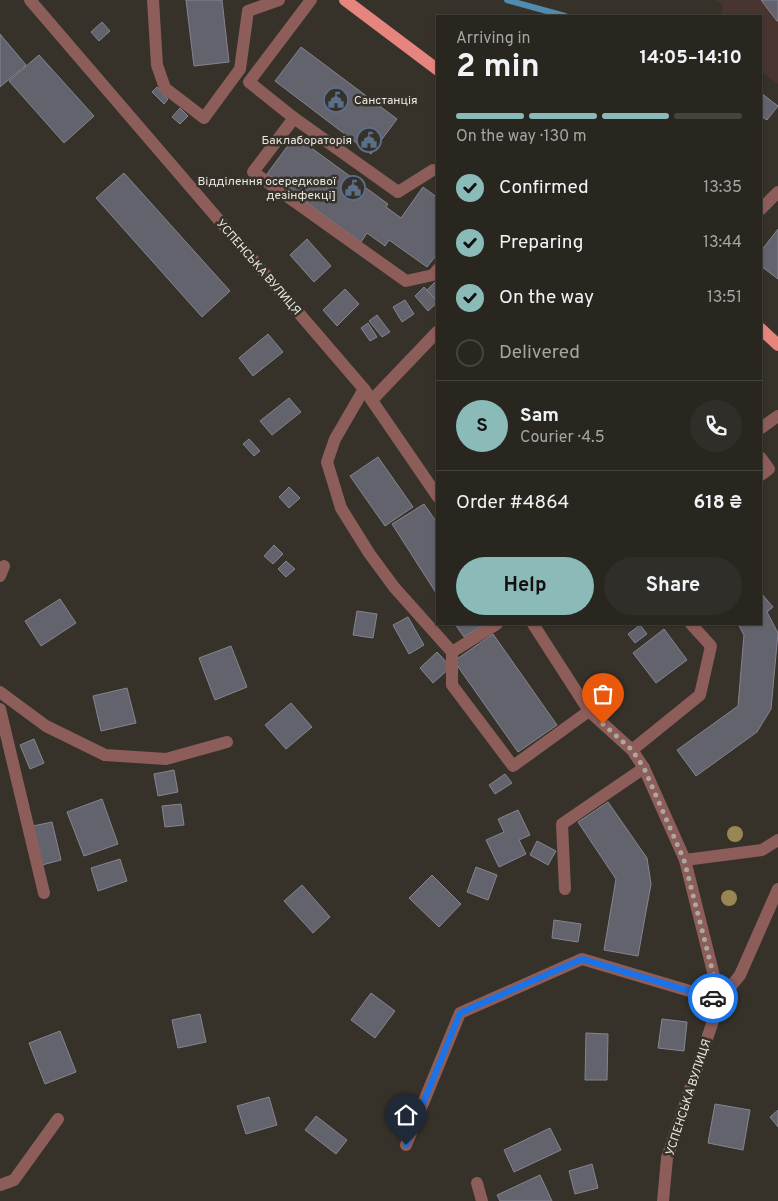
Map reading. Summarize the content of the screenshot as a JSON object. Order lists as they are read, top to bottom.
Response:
{
  "streets": {
    "street": ["УСПЕНСЬКА ВУЛИЦЯ"]
  },
  "places": {
    "public building": ["Санстанція", "Баклабораторія", "Відділення осередкової дезінфекці]"]
  },
  "page": {
    "heading": ["2 min", "Arriving in", "14:05–14:10"],
    "panel": [
      "Sam",
      "Courier · 4.5",
      "Order #4864",
      "618 ₴"
    ],
    "bar": "On the way · 130 m",
    "list": [
      ["Confirmed", "13:35"],
      ["Preparing", "13:44"],
      ["On the way", "13:51"],
      "Delivered"
    ],
    "round": "S",
    "buttons": ["Help", "Share"]
  }
}
